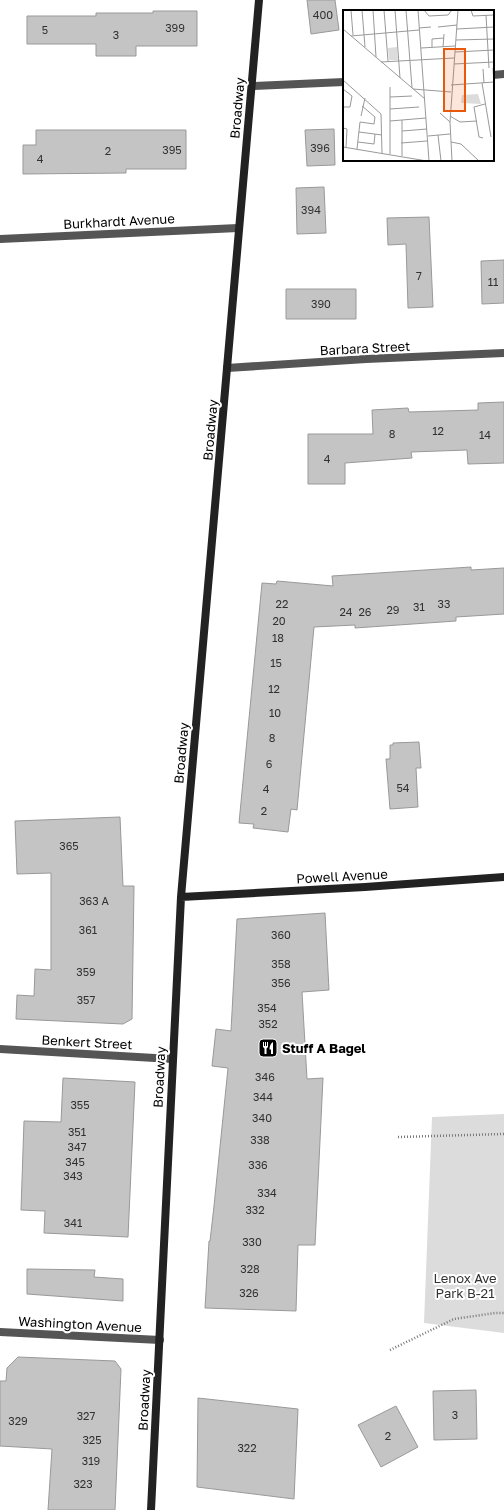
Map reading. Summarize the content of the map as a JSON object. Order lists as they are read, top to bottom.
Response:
{
  "streets": {
    "main road": ["Broadway", "Powell Avenue"],
    "street": [
      "Burkhardt Avenue",
      "Barbara Street",
      "Benkert Street",
      "Washington Avenue"
    ]
  },
  "crossings": [
    ["Broadway", "Burkhardt Avenue"],
    ["Broadway", "Barbara Street"],
    ["Broadway", "Powell Avenue"],
    ["Broadway", "Benkert Street"],
    ["Broadway", "Washington Avenue"]
  ],
  "parks": ["Lenox Ave Park B-21"],
  "places": {
    "restaurant": ["Stuff A Bagel"]
  },
  "house_numbers": [
    "400",
    "399",
    "5",
    "3",
    "396",
    "395",
    "2",
    "4",
    "394",
    "7",
    "11",
    "390",
    "12",
    "8",
    "14",
    "4",
    "22",
    "33",
    "31",
    "29",
    "24",
    "26",
    "20",
    "18",
    "15",
    "12",
    "10",
    "8",
    "6",
    "54",
    "4",
    "2",
    "365",
    "363 A",
    "361",
    "360",
    "358",
    "359",
    "356",
    "357",
    "354",
    "352",
    "346",
    "344",
    "355",
    "340",
    "351",
    "338",
    "347",
    "345",
    "336",
    "343",
    "334",
    "332",
    "341",
    "330",
    "328",
    "326",
    "3",
    "327",
    "329",
    "2",
    "325",
    "322",
    "319",
    "323"
  ]
}
